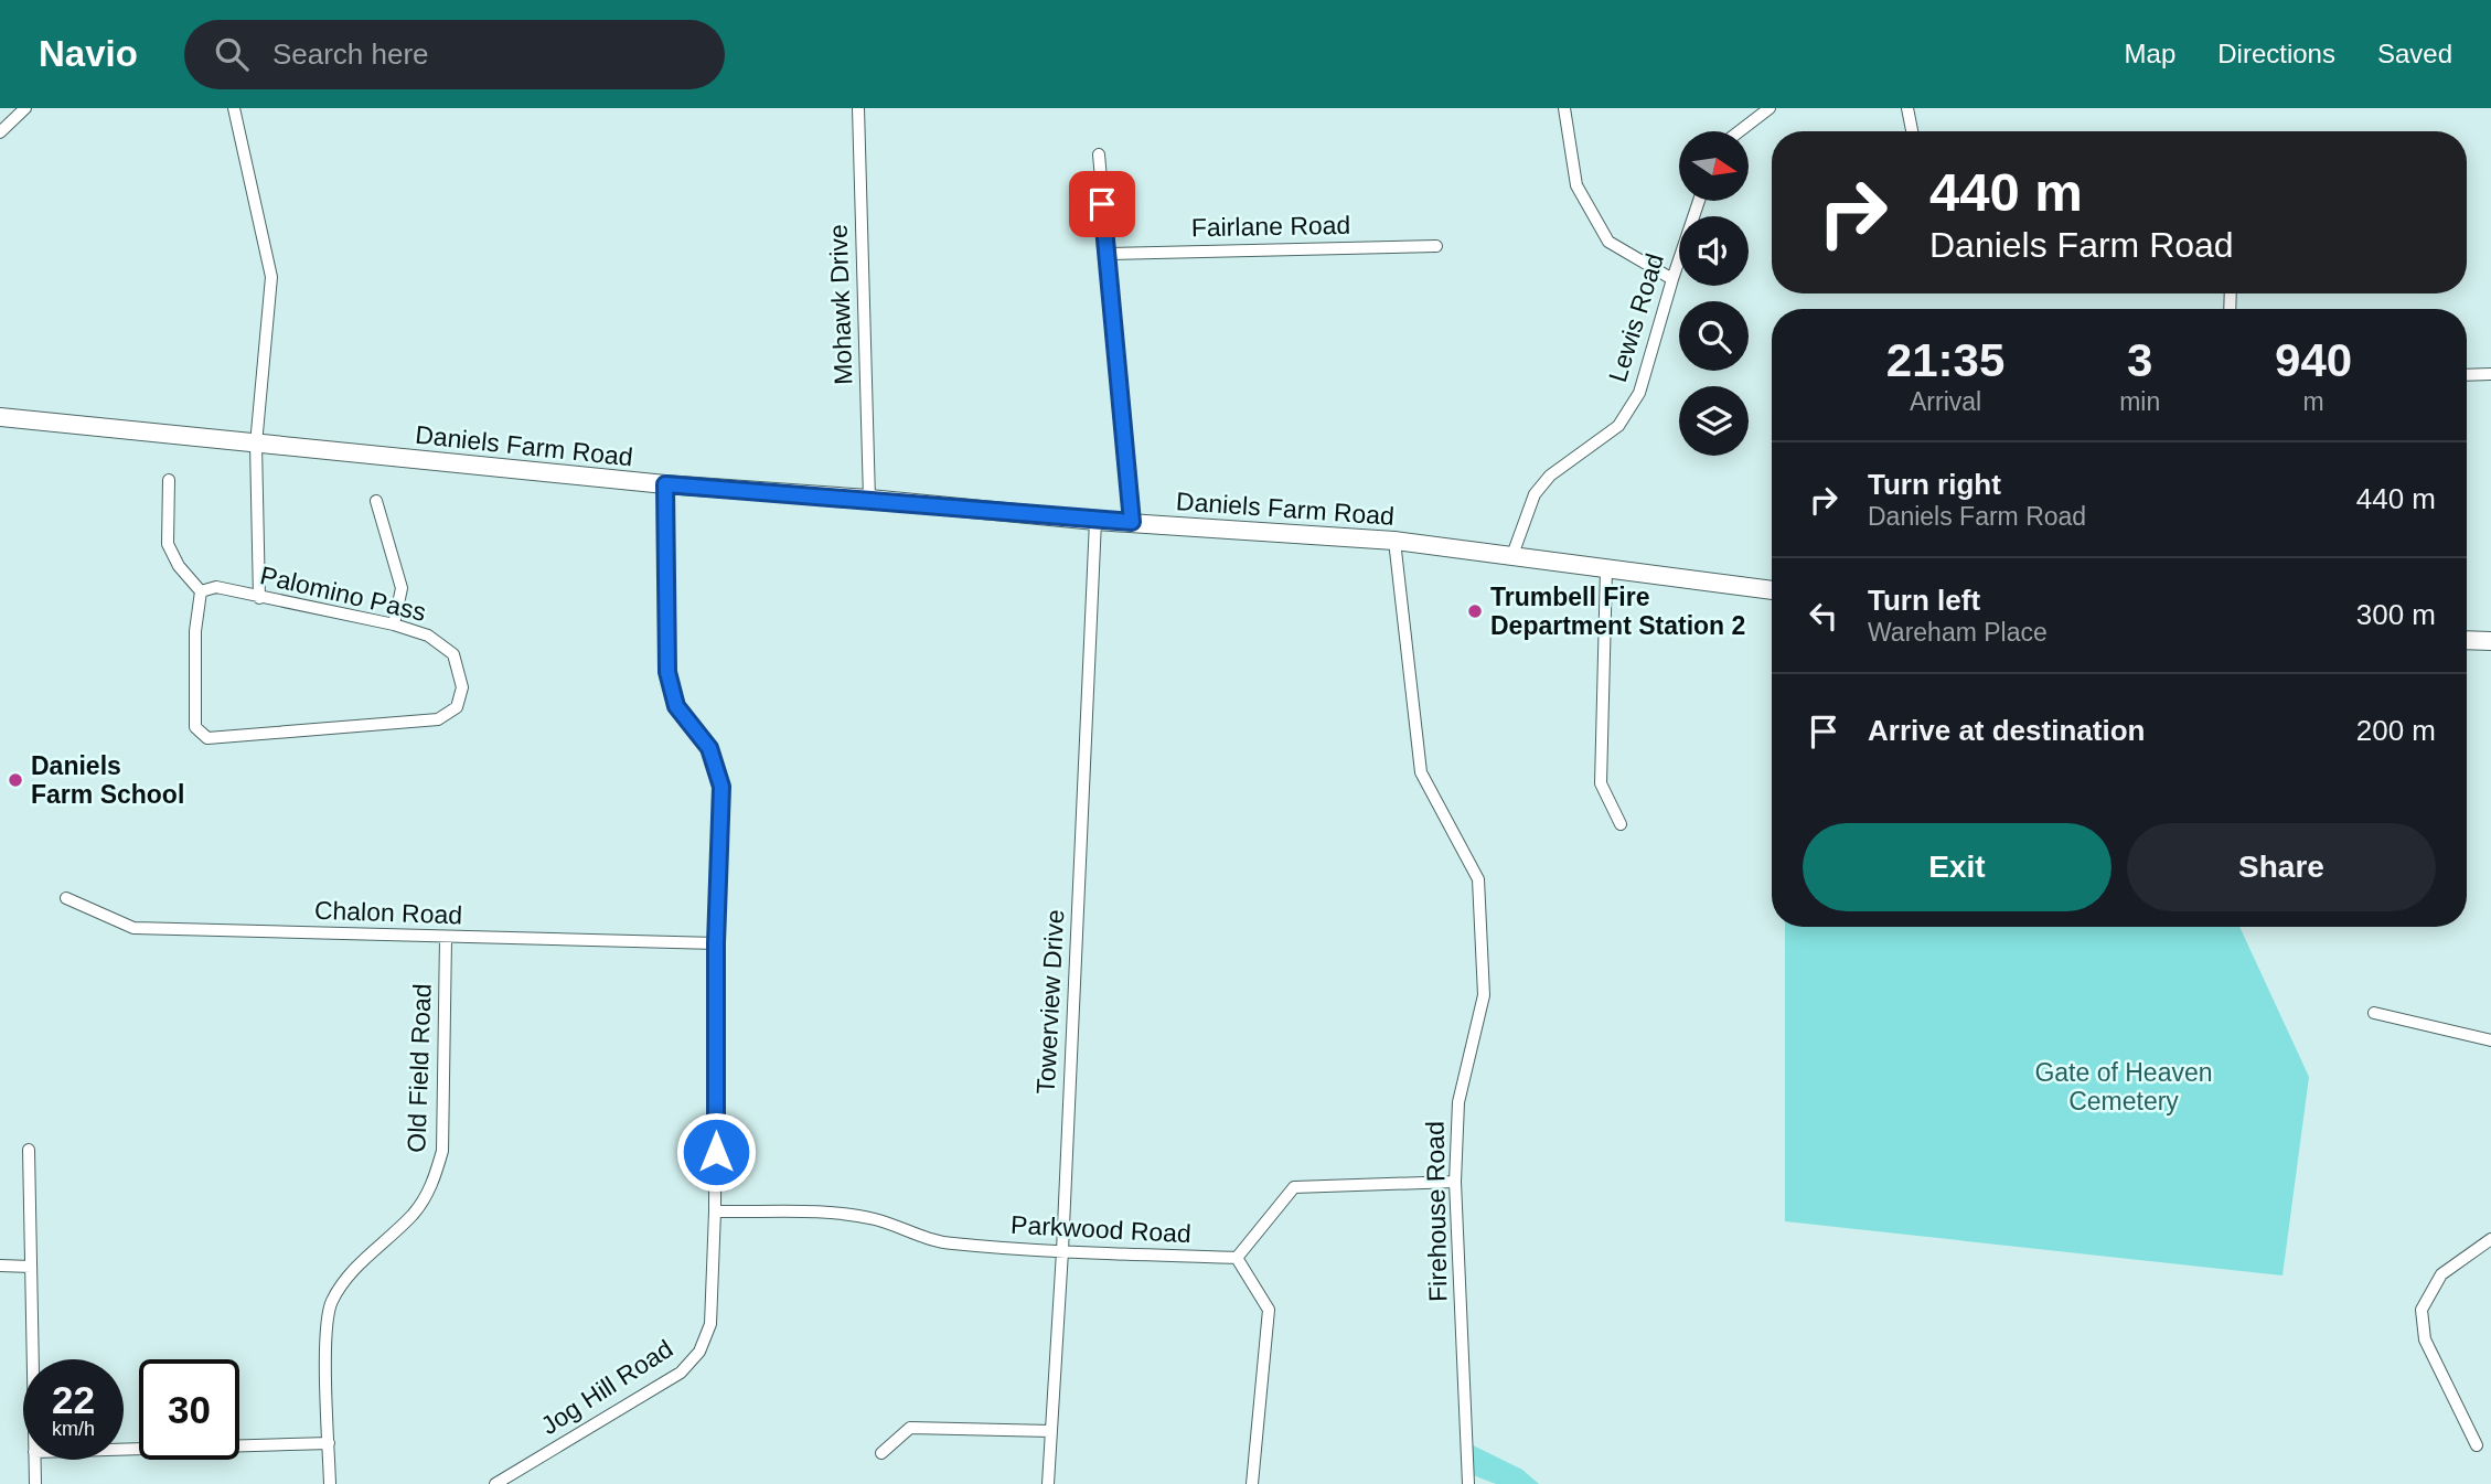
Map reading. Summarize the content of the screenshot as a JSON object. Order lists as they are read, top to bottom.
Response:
{
  "streets": {
    "main road": ["Daniels Farm Road"],
    "street": [
      "Fairlane Road",
      "Mohawk Drive",
      "Lewis Road",
      "Palomino Pass",
      "Chalon Road",
      "Towerview Drive",
      "Old Field Road",
      "Firehouse Road",
      "Parkwood Road",
      "Jog Hill Road"
    ]
  },
  "crossings": [
    ["Mohawk Drive", "Daniels Farm Road"],
    ["Lewis Road", "Daniels Farm Road"],
    ["Daniels Farm Road", "Towerview Drive"],
    ["Daniels Farm Road", "Firehouse Road"],
    ["Daniels Farm Road", "Jog Hill Road"],
    ["Chalon Road", "Old Field Road"],
    ["Chalon Road", "Jog Hill Road"],
    ["Towerview Drive", "Parkwood Road"],
    ["Parkwood Road", "Jog Hill Road"]
  ],
  "parks": ["Gate of Heaven Cemetery"],
  "places": ["Trumbell Fire Department Station 2", "Daniels Farm School"],
  "north": "right",
  "page": {
    "header": "Navio",
    "search": "Search here",
    "nav": ["Map", "Directions", "Saved"],
    "turn": ["440 m", "Daniels Farm Road"],
    "eta": [
      "21:35",
      "Arrival",
      "3",
      "min",
      "940",
      "m"
    ],
    "list": [
      {
        "name": "Turn right",
        "note": "Daniels Farm Road",
        "value": "440 m"
      },
      {
        "name": "Turn left",
        "note": "Wareham Place",
        "value": "300 m"
      },
      {
        "name": "Arrive at destination",
        "value": "200 m"
      }
    ],
    "buttons": ["Exit", "Share"],
    "speed": "22 km/h",
    "limit": "30"
  }
}
